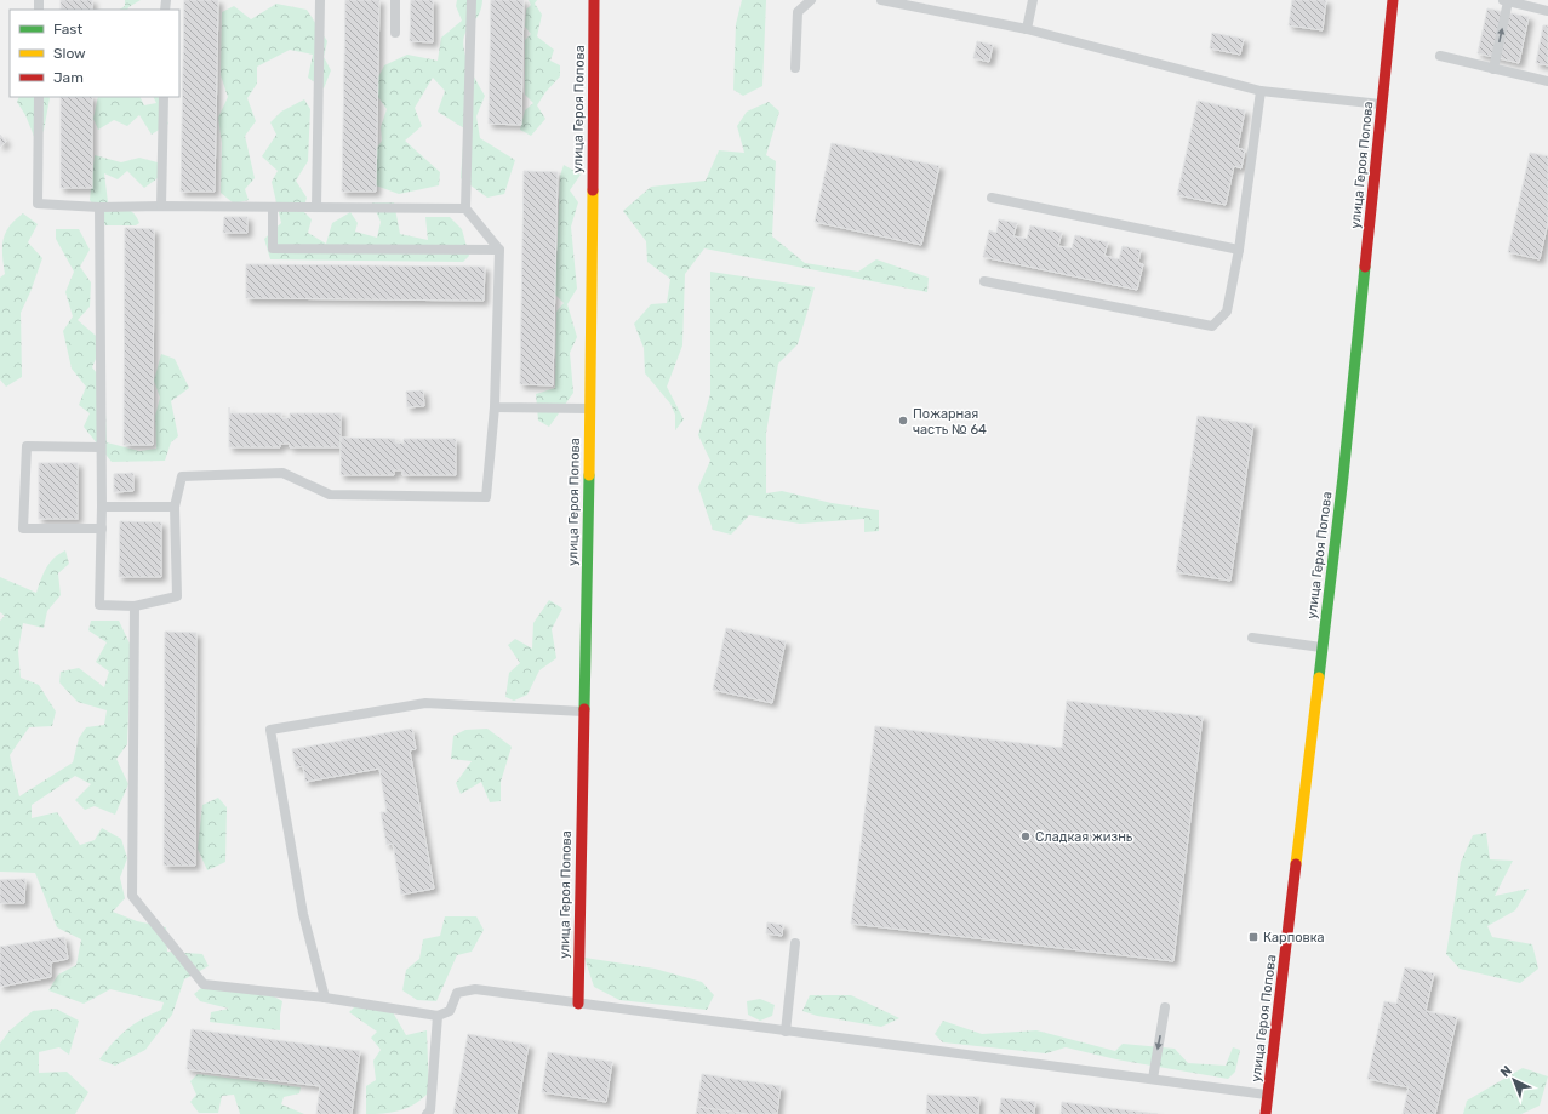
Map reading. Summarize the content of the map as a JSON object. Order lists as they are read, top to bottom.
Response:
{
  "streets": {
    "street": ["улица Героя Попова"]
  },
  "places": {
    "other": ["Пожарная часть № 64", "Сладкая жизнь"],
    "transit": ["Карповка"]
  },
  "legend": ["Fast", "Slow", "Jam"],
  "north": "top left"
}
